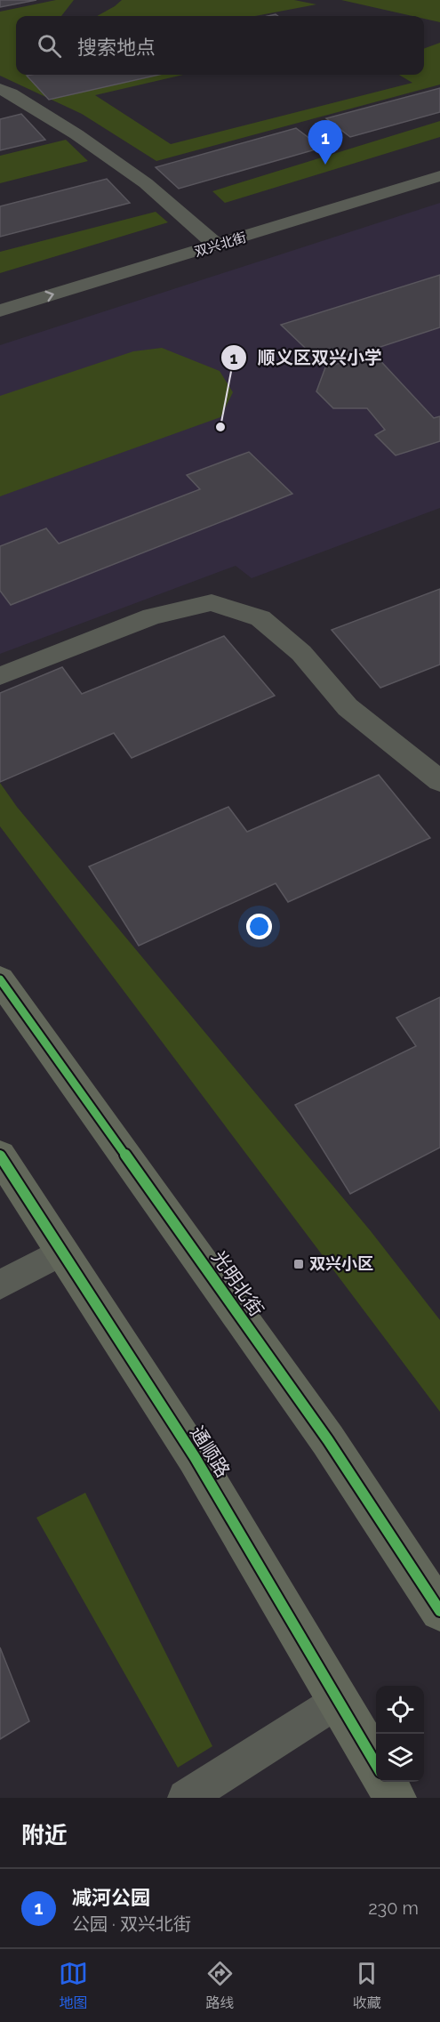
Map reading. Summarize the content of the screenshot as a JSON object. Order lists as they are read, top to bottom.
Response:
{
  "streets": {
    "main road": ["光明北街", "通顺路"],
    "street": ["双兴北街"]
  },
  "places": {
    "other": ["顺义区双兴小学"],
    "transit": ["双兴小区"]
  },
  "page": {
    "search": "搜索地点",
    "pins": "1",
    "heading": "附近",
    "list": [
      {
        "mark": "1",
        "name": "减河公园",
        "note": "公园 · 双兴北街",
        "value": "230 m"
      }
    ],
    "nav": ["地图", "路线", "收藏"]
  }
}
